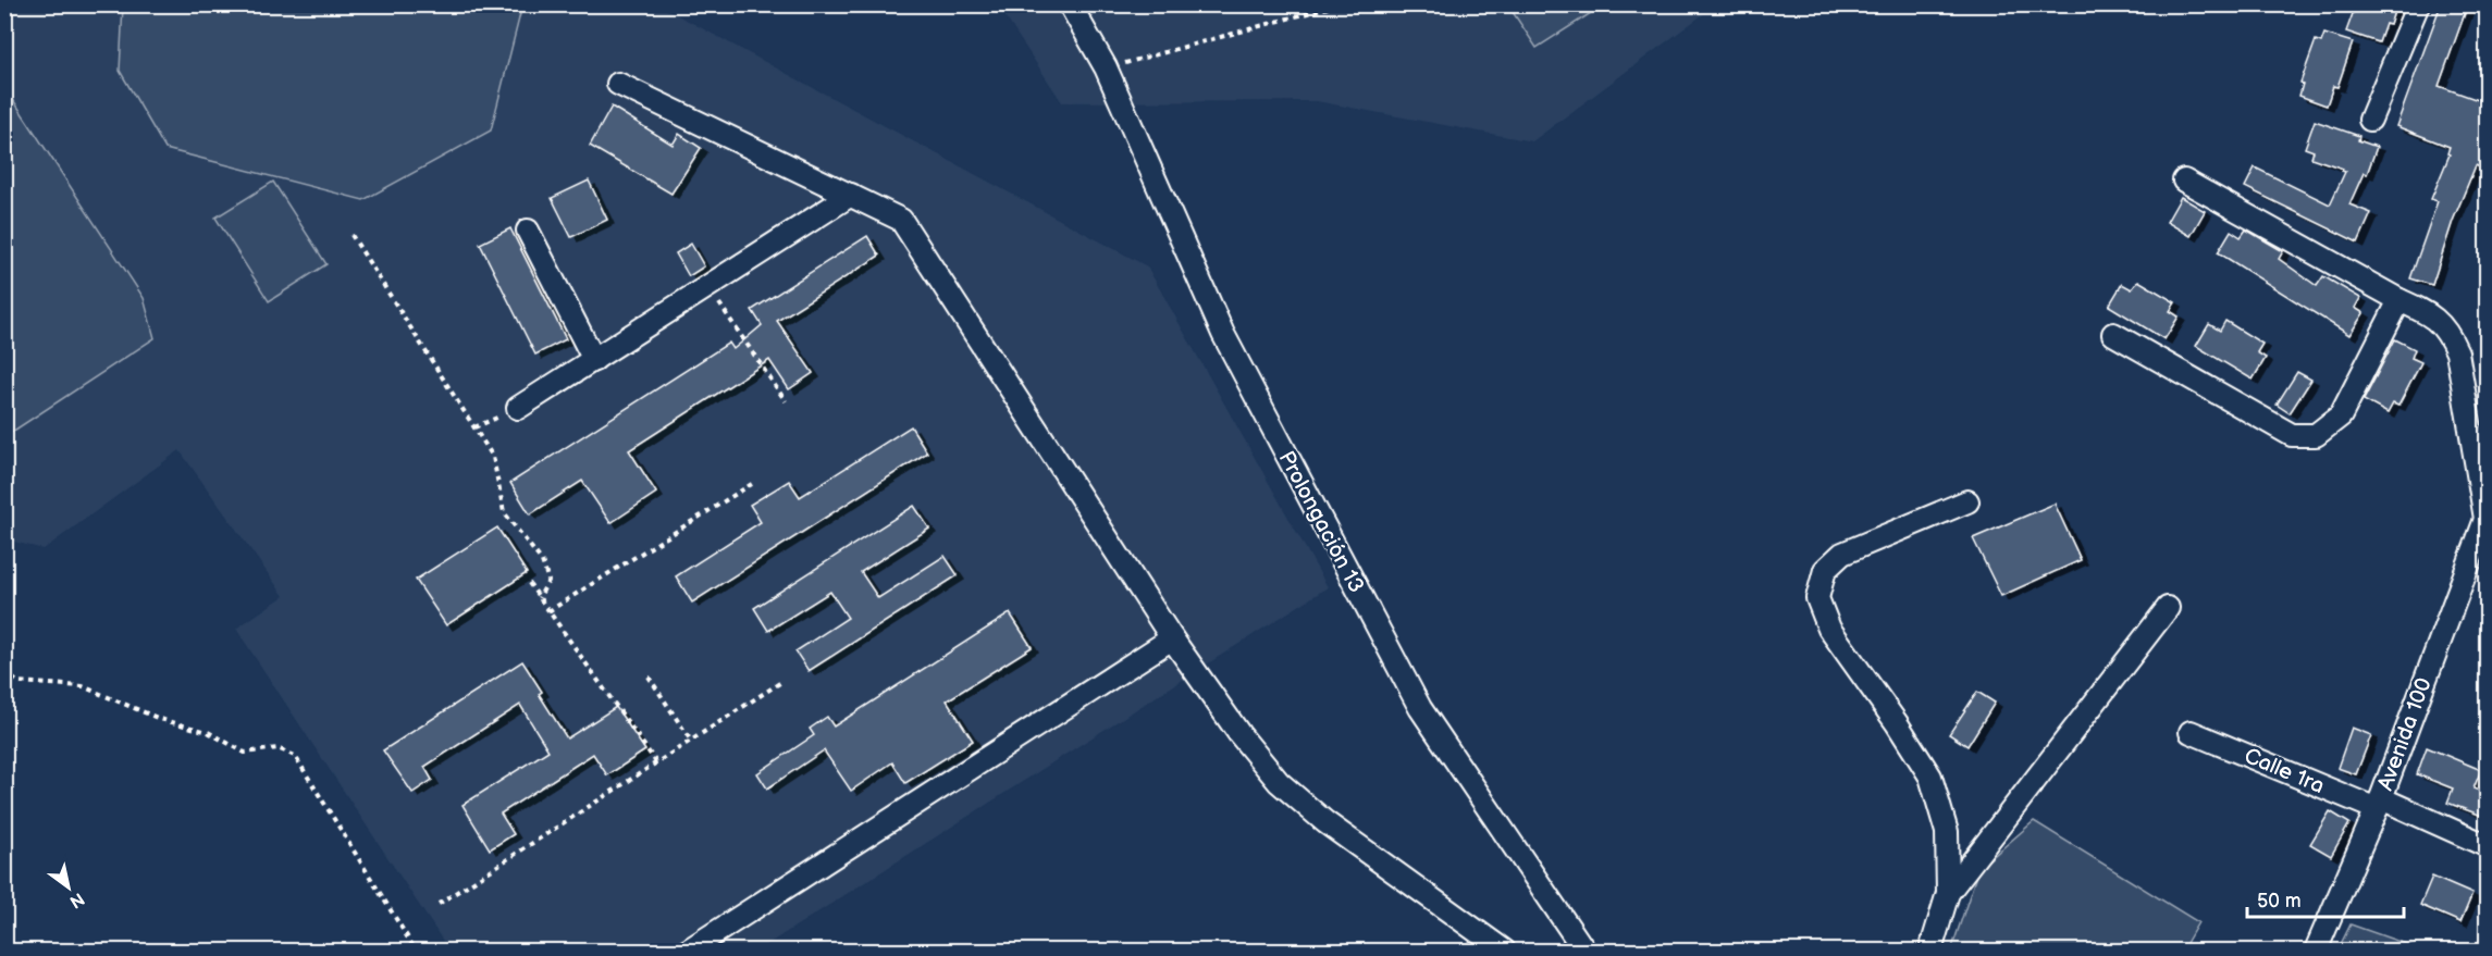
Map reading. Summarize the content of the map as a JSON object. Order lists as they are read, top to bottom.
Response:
{
  "streets": {
    "street": ["Prolongación 13", "Avenida 100", "Calle 1ra"]
  },
  "crossings": [
    ["Avenida 100", "Calle 1ra"]
  ],
  "scale_bar": "50 m",
  "north": "bottom right"
}
